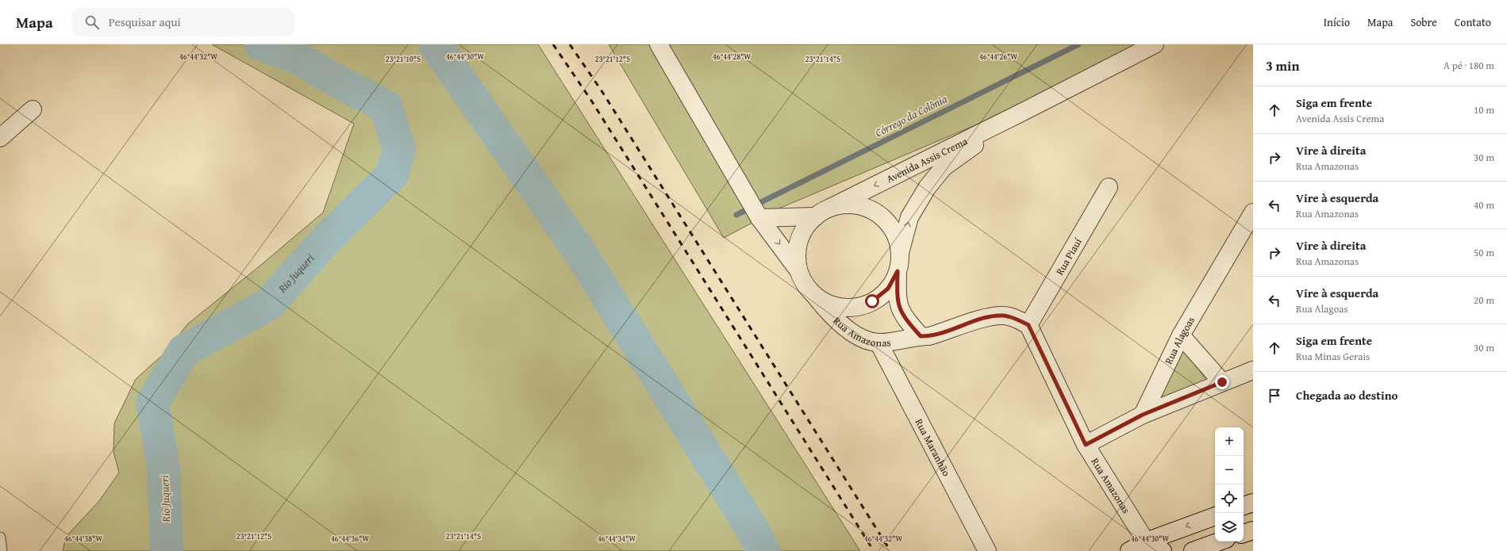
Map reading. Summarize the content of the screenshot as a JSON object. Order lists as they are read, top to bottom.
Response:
{
  "streets": {
    "street": [
      "Avenida Assis Crema",
      "Rua Piauí",
      "Rua Amazonas",
      "Rua Alagoas",
      "Rua Maranhão"
    ]
  },
  "crossings": [
    ["Avenida Assis Crema", "Rua Amazonas"],
    ["Rua Piauí", "Rua Amazonas"],
    ["Rua Amazonas", "Rua Maranhão"]
  ],
  "water": ["Córrego da Colônia", "Rio Juqueri"],
  "page": {
    "header": "Mapa",
    "search": "Pesquisar aqui",
    "nav": [
      "Início",
      "Mapa",
      "Sobre",
      "Contato"
    ],
    "heading": ["3 min", "A pé · 180 m"],
    "list": [
      ["Siga em frente", "Avenida Assis Crema", "10 m"],
      ["Vire à direita", "Rua Amazonas", "30 m"],
      ["Vire à esquerda", "Rua Amazonas", "40 m"],
      ["Vire à direita", "Rua Amazonas", "50 m"],
      ["Vire à esquerda", "Rua Alagoas", "20 m"],
      ["Siga em frente", "Rua Minas Gerais", "30 m"],
      "Chegada ao destino"
    ],
    "map_buttons": ["+", "−"]
  },
  "coordinates": [
    "46°44'28\"W",
    "46°44'26\"W",
    "46°44'32\"W",
    "46°44'30\"W",
    "23°21'10\"S",
    "23°21'12\"S",
    "23°21'14\"S",
    "46°44'38\"W",
    "46°44'36\"W",
    "46°44'34\"W"
  ]
}
